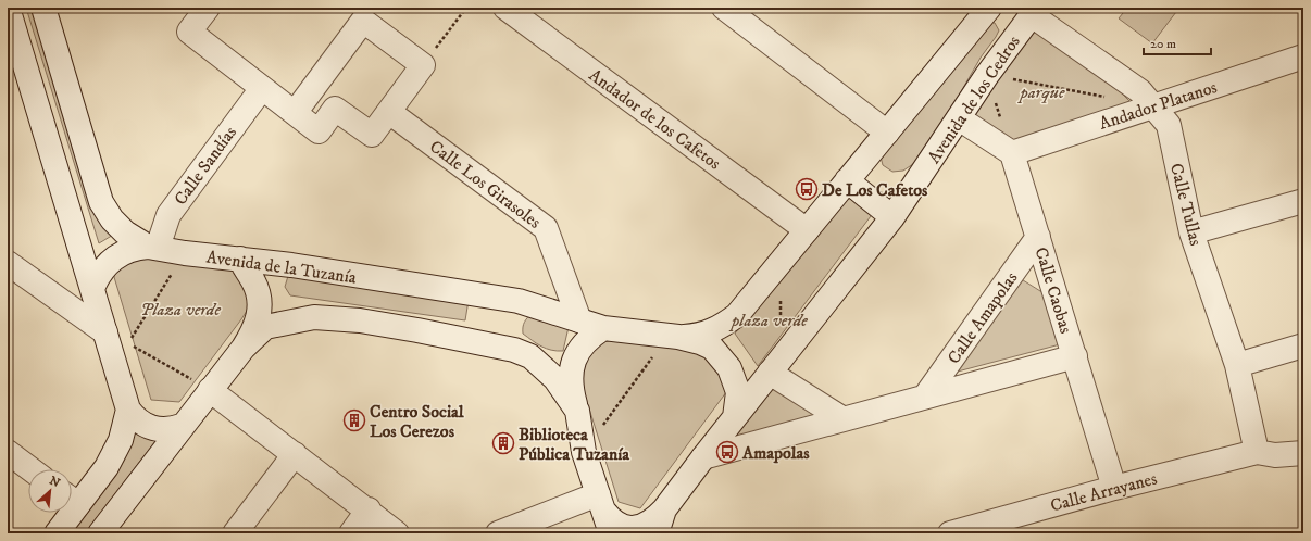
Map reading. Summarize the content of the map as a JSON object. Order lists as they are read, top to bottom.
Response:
{
  "streets": {
    "street": [
      "Avenida de los Cedros",
      "Andador Platanos",
      "Andador de los Cafetos",
      "Calle Sandías",
      "Calle Los Girasoles",
      "Calle Tullas",
      "Avenida de la Tuzanía",
      "Calle Caobas",
      "Calle Amapolas",
      "Calle Arrayanes"
    ]
  },
  "crossings": [
    ["Avenida de los Cedros", "Calle Tullas"],
    ["Andador Platanos", "Calle Tullas"],
    ["Andador Platanos", "Calle Caobas"],
    ["Calle Sandías", "Avenida de la Tuzanía"],
    ["Calle Los Girasoles", "Avenida de la Tuzanía"],
    ["Calle Tullas", "Calle Arrayanes"],
    ["Calle Caobas", "Calle Amapolas"],
    ["Calle Caobas", "Calle Arrayanes"]
  ],
  "parks": ["parque", "Plaza verde", "plaza verde"],
  "places": {
    "bus stop": ["De Los Cafetos", "Amapolas"],
    "building": ["Centro Social Los Cerezos", "Biblioteca Pública Tuzanía"]
  },
  "scale_bar": "20 m",
  "north": "top right"
}
